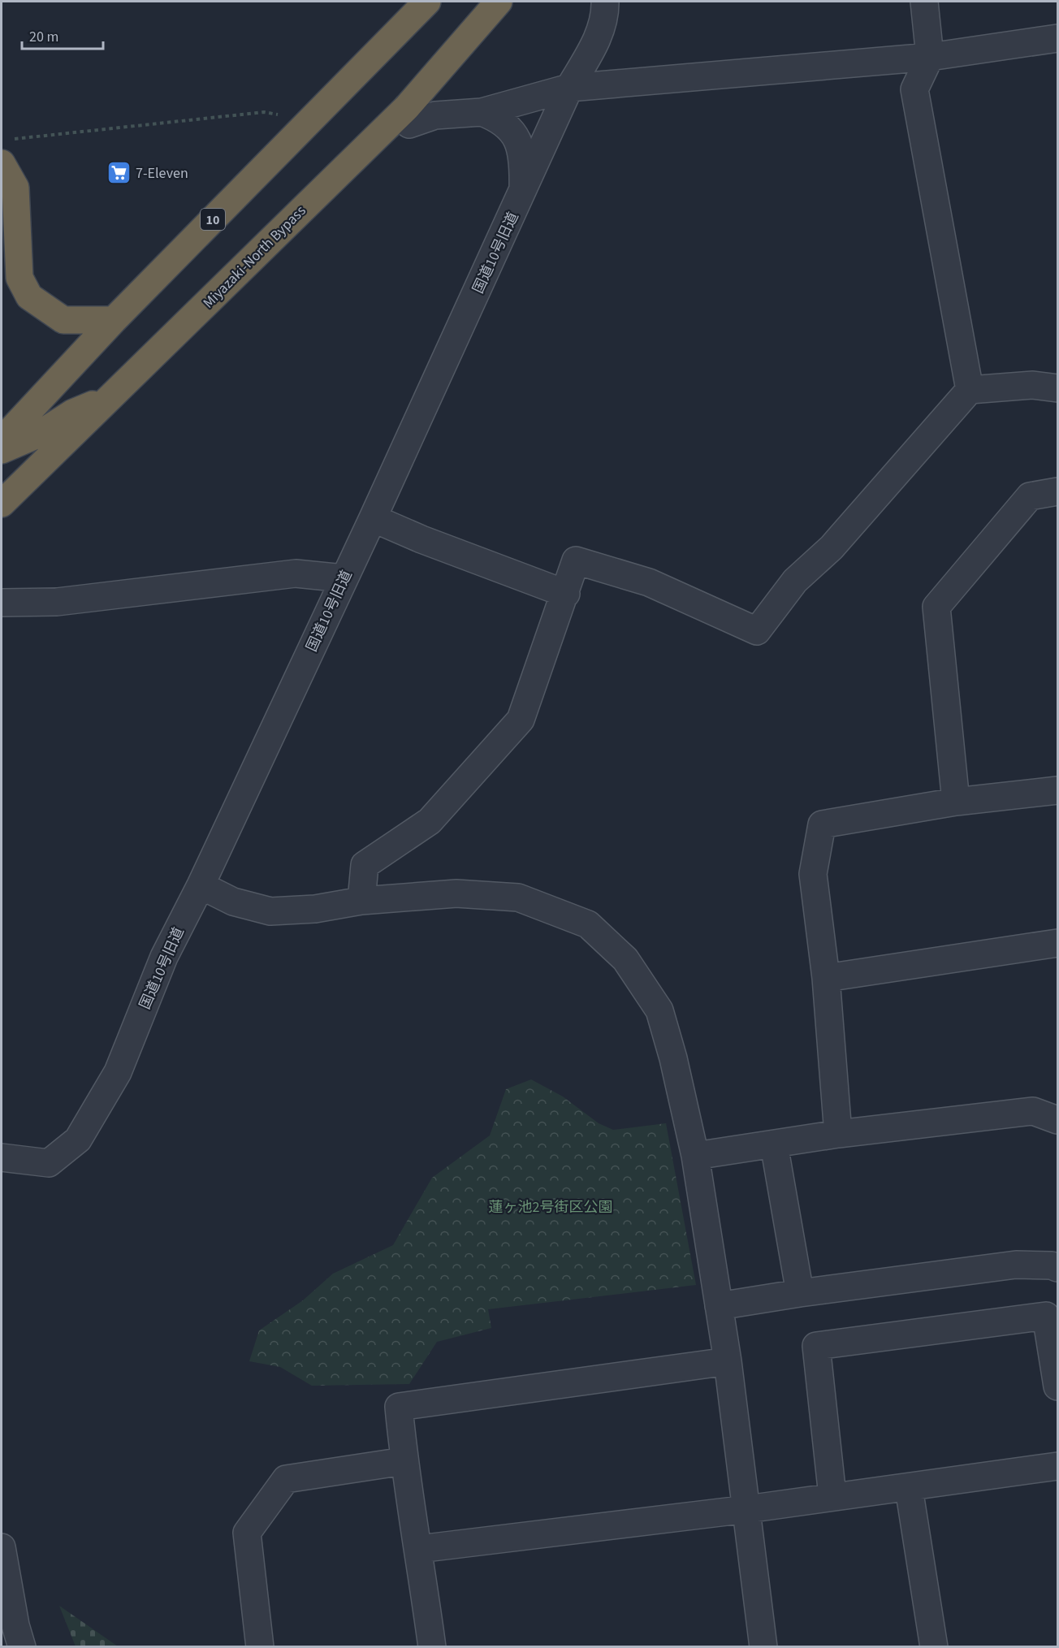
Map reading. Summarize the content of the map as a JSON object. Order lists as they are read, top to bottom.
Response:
{
  "streets": {
    "highway": ["10", "Miyazaki-North Bypass"],
    "street": ["国道10号旧道"]
  },
  "parks": ["蓮ヶ池2号街区公園"],
  "places": {
    "supermarket": ["7-Eleven"]
  },
  "scale_bar": "20 m"
}
